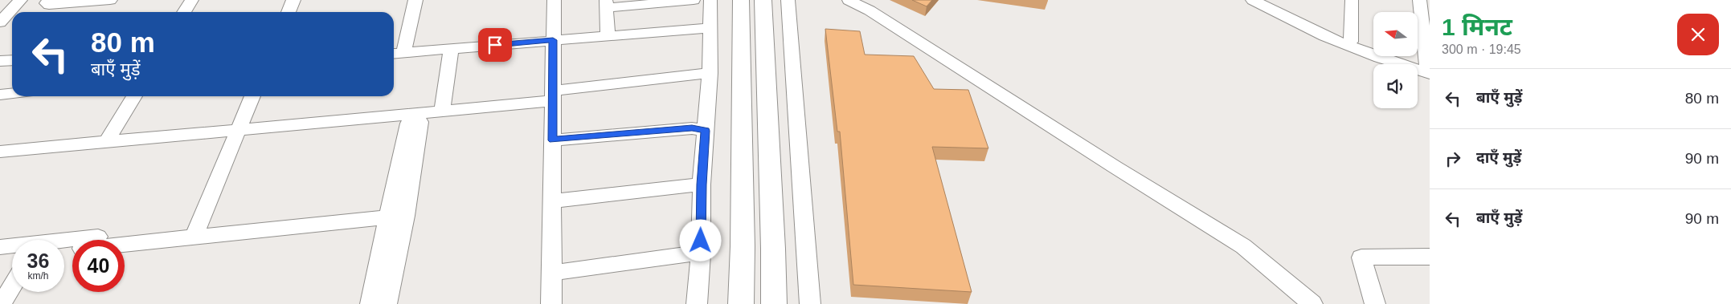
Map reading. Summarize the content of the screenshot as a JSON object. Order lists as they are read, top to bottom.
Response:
{
  "north": "left",
  "page": {
    "heading": ["1 मिनट", "300 m · 19:45"],
    "turn": ["80 m", "बाएँ मुड़ें"],
    "list": [
      {
        "name": "बाएँ मुड़ें",
        "value": "80 m"
      },
      {
        "name": "दाएँ मुड़ें",
        "value": "90 m"
      },
      {
        "name": "बाएँ मुड़ें",
        "value": "90 m"
      }
    ],
    "speed": "36 km/h",
    "limit": "40"
  }
}
